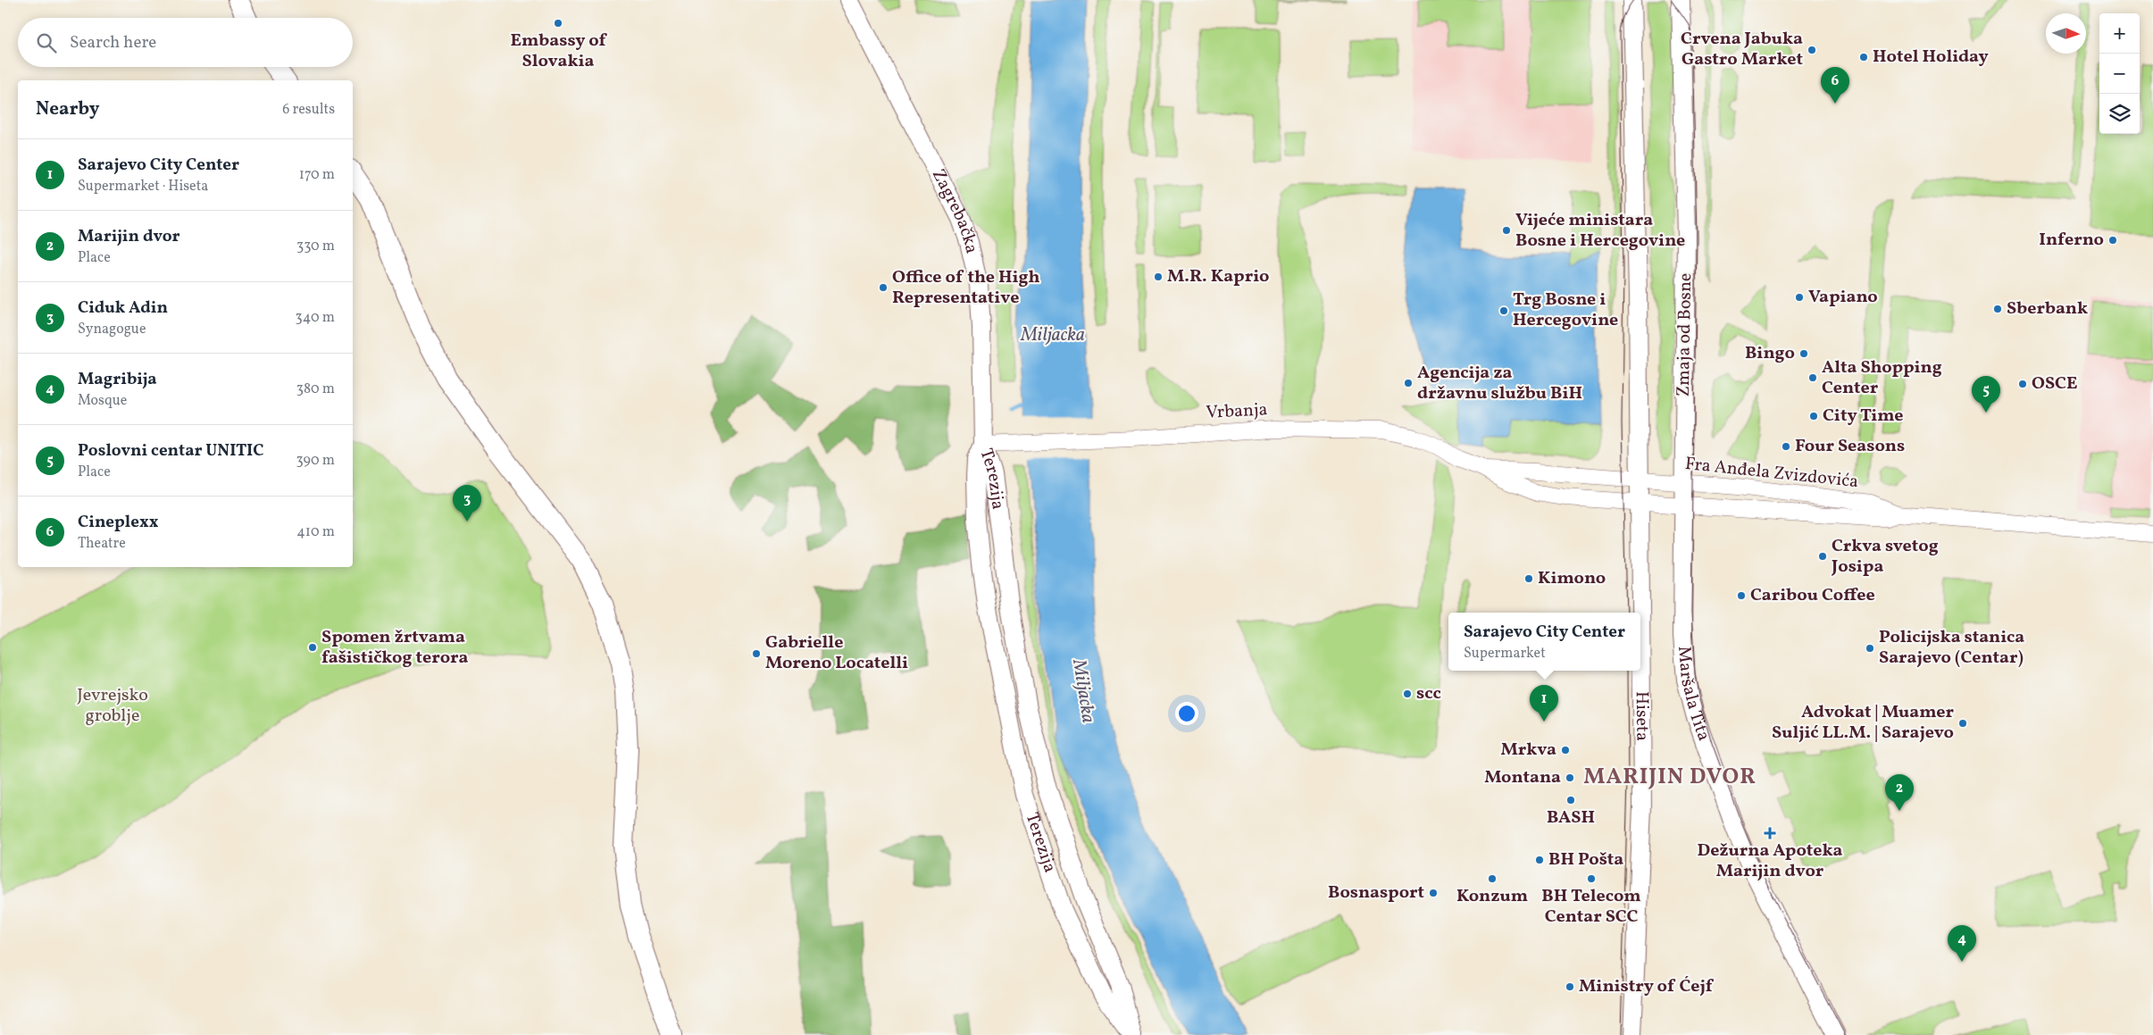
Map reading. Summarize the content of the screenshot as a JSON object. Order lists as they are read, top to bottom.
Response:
{
  "streets": {
    "main road": [
      "Zagrebačka",
      "Zmaja od Bosne",
      "Terezija",
      "Maršala Tita",
      "Hiseta"
    ],
    "street": ["Vrbanja", "Fra Anđela Zvizdovića"]
  },
  "crossings": [
    ["Zagrebačka", "Vrbanja"],
    ["Zagrebačka", "Terezija"],
    ["Zmaja od Bosne", "Fra Anđela Zvizdovića"],
    ["Zmaja od Bosne", "Maršala Tita"],
    ["Vrbanja", "Fra Anđela Zvizdovića"],
    ["Vrbanja", "Terezija"],
    ["Vrbanja", "Hiseta"],
    ["Fra Anđela Zvizdovića", "Maršala Tita"],
    ["Fra Anđela Zvizdovića", "Hiseta"]
  ],
  "districts": ["MARIJIN DVOR"],
  "water": ["Miljacka"],
  "parks": ["Jevrejsko groblje"],
  "places": {
    "other": [
      "Embassy of Slovakia",
      "Crvena Jabuka Gastro Market",
      "Hotel Holiday",
      "Vijeće ministara Bosne i Hercegovine",
      "Inferno",
      "M.R. Kaprio",
      "Office of the High Representative",
      "Vapiano",
      "Sberbank",
      "Trg Bosne i Hercegovine",
      "Bingo",
      "Alta Shopping Center",
      "Agencija za državnu službu BiH",
      "OSCE",
      "City Time",
      "Four Seasons",
      "Crkva svetog Josipa",
      "Kimono",
      "Caribou Coffee",
      "Spomen žrtvama fašističkog terora",
      "Policijska stanica Sarajevo (Centar)",
      "Gabrielle Moreno Locatelli",
      "scc",
      "Advokat | Muamer Suljić LL.M. | Sarajevo",
      "Mrkva",
      "Montana",
      "BASH",
      "BH Pošta",
      "Konzum",
      "BH Telecom Centar SCC",
      "Bosnasport",
      "Ministry of Ćejf"
    ],
    "health": ["Dežurna Apoteka Marijin dvor"]
  },
  "north": "right",
  "page": {
    "map_buttons": ["+", "−"],
    "search": "Search here",
    "pins": [
      "6",
      "5",
      "3",
      "1",
      "2",
      "4"
    ],
    "heading": ["Nearby", "6 results"],
    "list": [
      {
        "mark": "1",
        "name": "Sarajevo City Center",
        "note": "Supermarket · Hiseta",
        "value": "170 m"
      },
      {
        "mark": "2",
        "name": "Marijin dvor",
        "note": "Place",
        "value": "330 m"
      },
      {
        "mark": "3",
        "name": "Ciduk Adin",
        "note": "Synagogue",
        "value": "340 m"
      },
      {
        "mark": "4",
        "name": "Magribija",
        "note": "Mosque",
        "value": "380 m"
      },
      {
        "mark": "5",
        "name": "Poslovni centar UNITIC",
        "note": "Place",
        "value": "390 m"
      },
      {
        "mark": "6",
        "name": "Cineplexx",
        "note": "Theatre",
        "value": "410 m"
      }
    ],
    "popup": ["Sarajevo City Center", "Supermarket"]
  }
}
